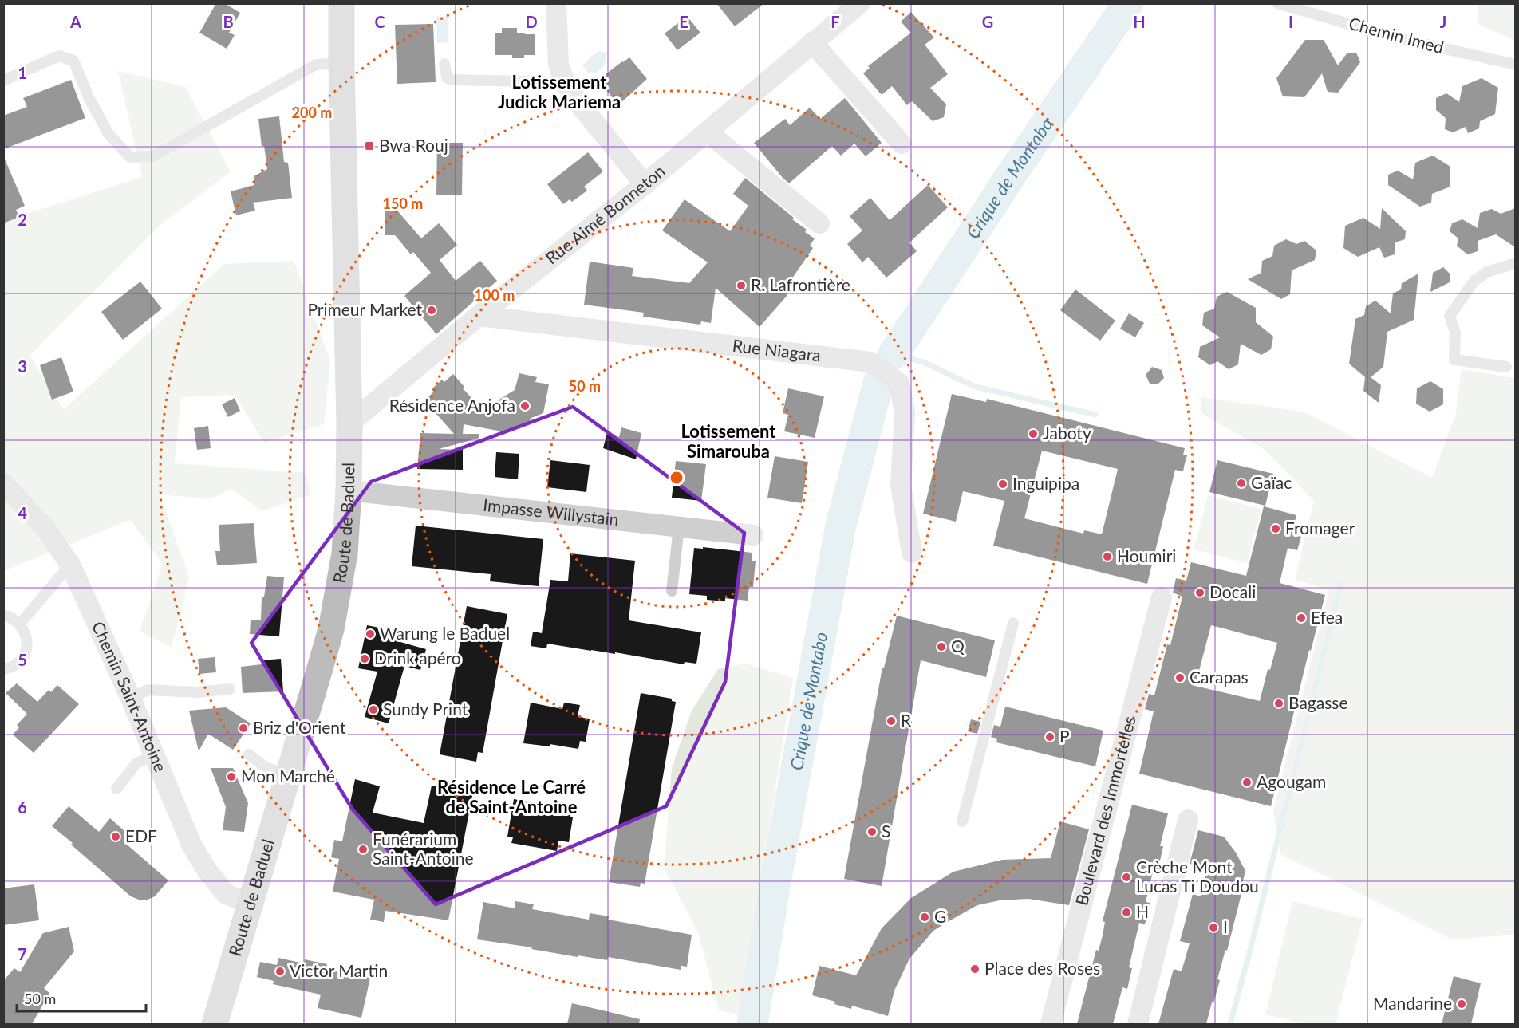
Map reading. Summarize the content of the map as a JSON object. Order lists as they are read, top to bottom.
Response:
{
  "streets": {
    "main road": ["Route de Baduel"],
    "street": [
      "Rue Aimé Bonneton",
      "Rue Niagara",
      "Impasse Willystain",
      "Chemin Saint-Antoine",
      "Boulevard des Immortelles"
    ],
    "lane": ["Chemin Imed"]
  },
  "crossings": [
    ["Rue Aimé Bonneton", "Rue Niagara"],
    ["Rue Aimé Bonneton", "Route de Baduel"],
    ["Impasse Willystain", "Route de Baduel"],
    ["Route de Baduel", "Chemin Saint-Antoine"]
  ],
  "districts": ["Lotissement Judick Mariema", "Lotissement Simarouba", "Résidence Le Carré de Saint-Antoine"],
  "water": ["Crique de Montabo"],
  "places": {
    "transit": ["Bwa Rouj"],
    "other": [
      "R. Lafrontière",
      "Primeur Market",
      "Résidence Anjofa",
      "Jaboty",
      "Gaïac",
      "Inguipipa",
      "Fromager",
      "Houmiri",
      "Docali",
      "Efea",
      "Warung le Baduel",
      "Q",
      "Drink apéro",
      "Carapas",
      "Bagasse",
      "Sundy Print",
      "R",
      "Briz d'Orient",
      "P",
      "Mon Marché",
      "Agougam",
      "S",
      "EDF",
      "Funérarium Saint-Antoine",
      "Crèche Mont Lucas Ti Doudou",
      "H",
      "G",
      "I",
      "Place des Roses",
      "Victor Martin",
      "Mandarine"
    ]
  },
  "scale_bar": "50 m",
  "grid": {
    "columns": [
      "A",
      "B",
      "C",
      "D",
      "E",
      "F",
      "G",
      "H",
      "I",
      "J"
    ],
    "rows": [
      "1",
      "2",
      "3",
      "4",
      "5",
      "6",
      "7"
    ]
  },
  "rings": [
    "200 m",
    "150 m",
    "100 m",
    "50 m"
  ]
}
